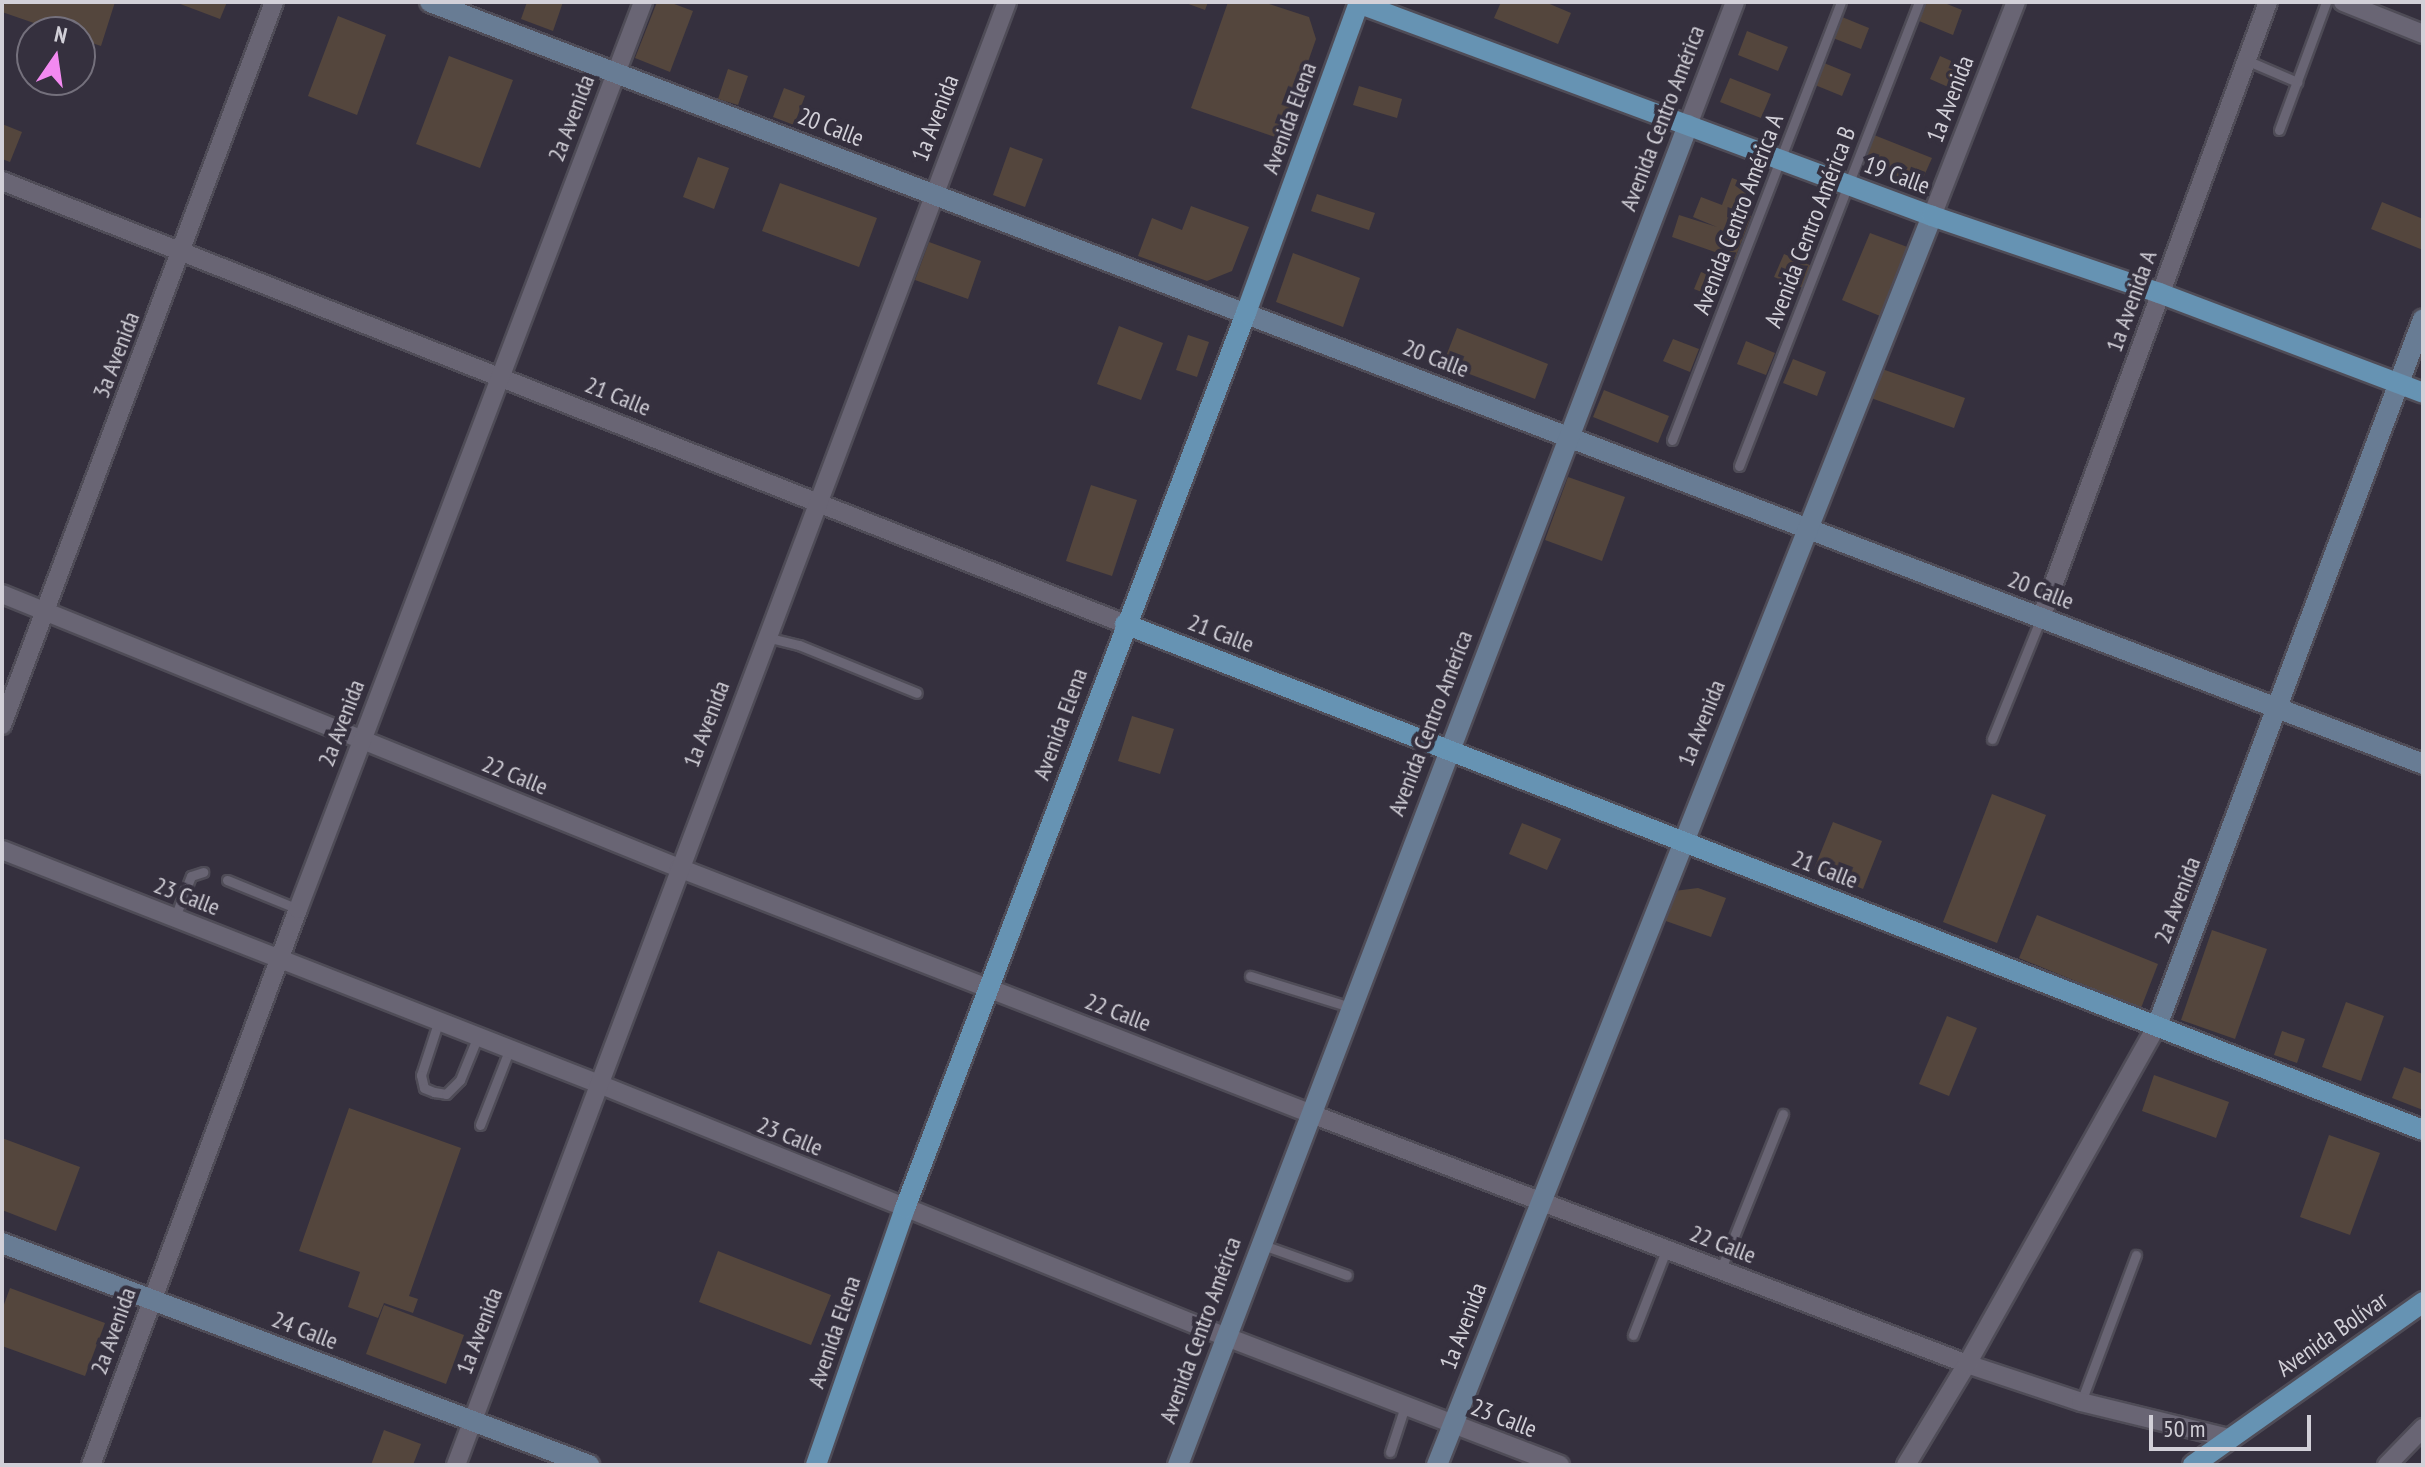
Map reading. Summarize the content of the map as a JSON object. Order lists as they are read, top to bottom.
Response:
{
  "streets": {
    "main road": [
      "Avenida Elena",
      "19 Calle",
      "21 Calle",
      "Avenida Bolívar"
    ],
    "street": [
      "1a Avenida",
      "2a Avenida",
      "Avenida Centro América",
      "20 Calle",
      "1a Avenida A",
      "3a Avenida",
      "22 Calle",
      "23 Calle",
      "24 Calle"
    ],
    "lane": ["Avenida Centro América A", "Avenida Centro América B"]
  },
  "crossings": [
    ["1a Avenida", "20 Calle"],
    ["1a Avenida", "19 Calle"],
    ["1a Avenida", "21 Calle"],
    ["1a Avenida", "22 Calle"],
    ["1a Avenida", "23 Calle"],
    ["1a Avenida", "24 Calle"],
    ["2a Avenida", "20 Calle"],
    ["2a Avenida", "19 Calle"],
    ["2a Avenida", "21 Calle"],
    ["2a Avenida", "22 Calle"],
    ["2a Avenida", "23 Calle"],
    ["2a Avenida", "24 Calle"],
    ["Avenida Elena", "20 Calle"],
    ["Avenida Elena", "19 Calle"],
    ["Avenida Elena", "21 Calle"],
    ["Avenida Elena", "22 Calle"],
    ["Avenida Elena", "23 Calle"],
    ["Avenida Centro América", "20 Calle"],
    ["Avenida Centro América", "19 Calle"],
    ["Avenida Centro América", "21 Calle"],
    ["Avenida Centro América", "22 Calle"],
    ["Avenida Centro América", "23 Calle"],
    ["20 Calle", "1a Avenida A"],
    ["19 Calle", "Avenida Centro América A"],
    ["19 Calle", "Avenida Centro América B"],
    ["19 Calle", "1a Avenida A"],
    ["3a Avenida", "21 Calle"],
    ["3a Avenida", "22 Calle"],
    ["22 Calle", "Avenida Bolívar"]
  ],
  "scale_bar": "50 m",
  "north": "top"
}
